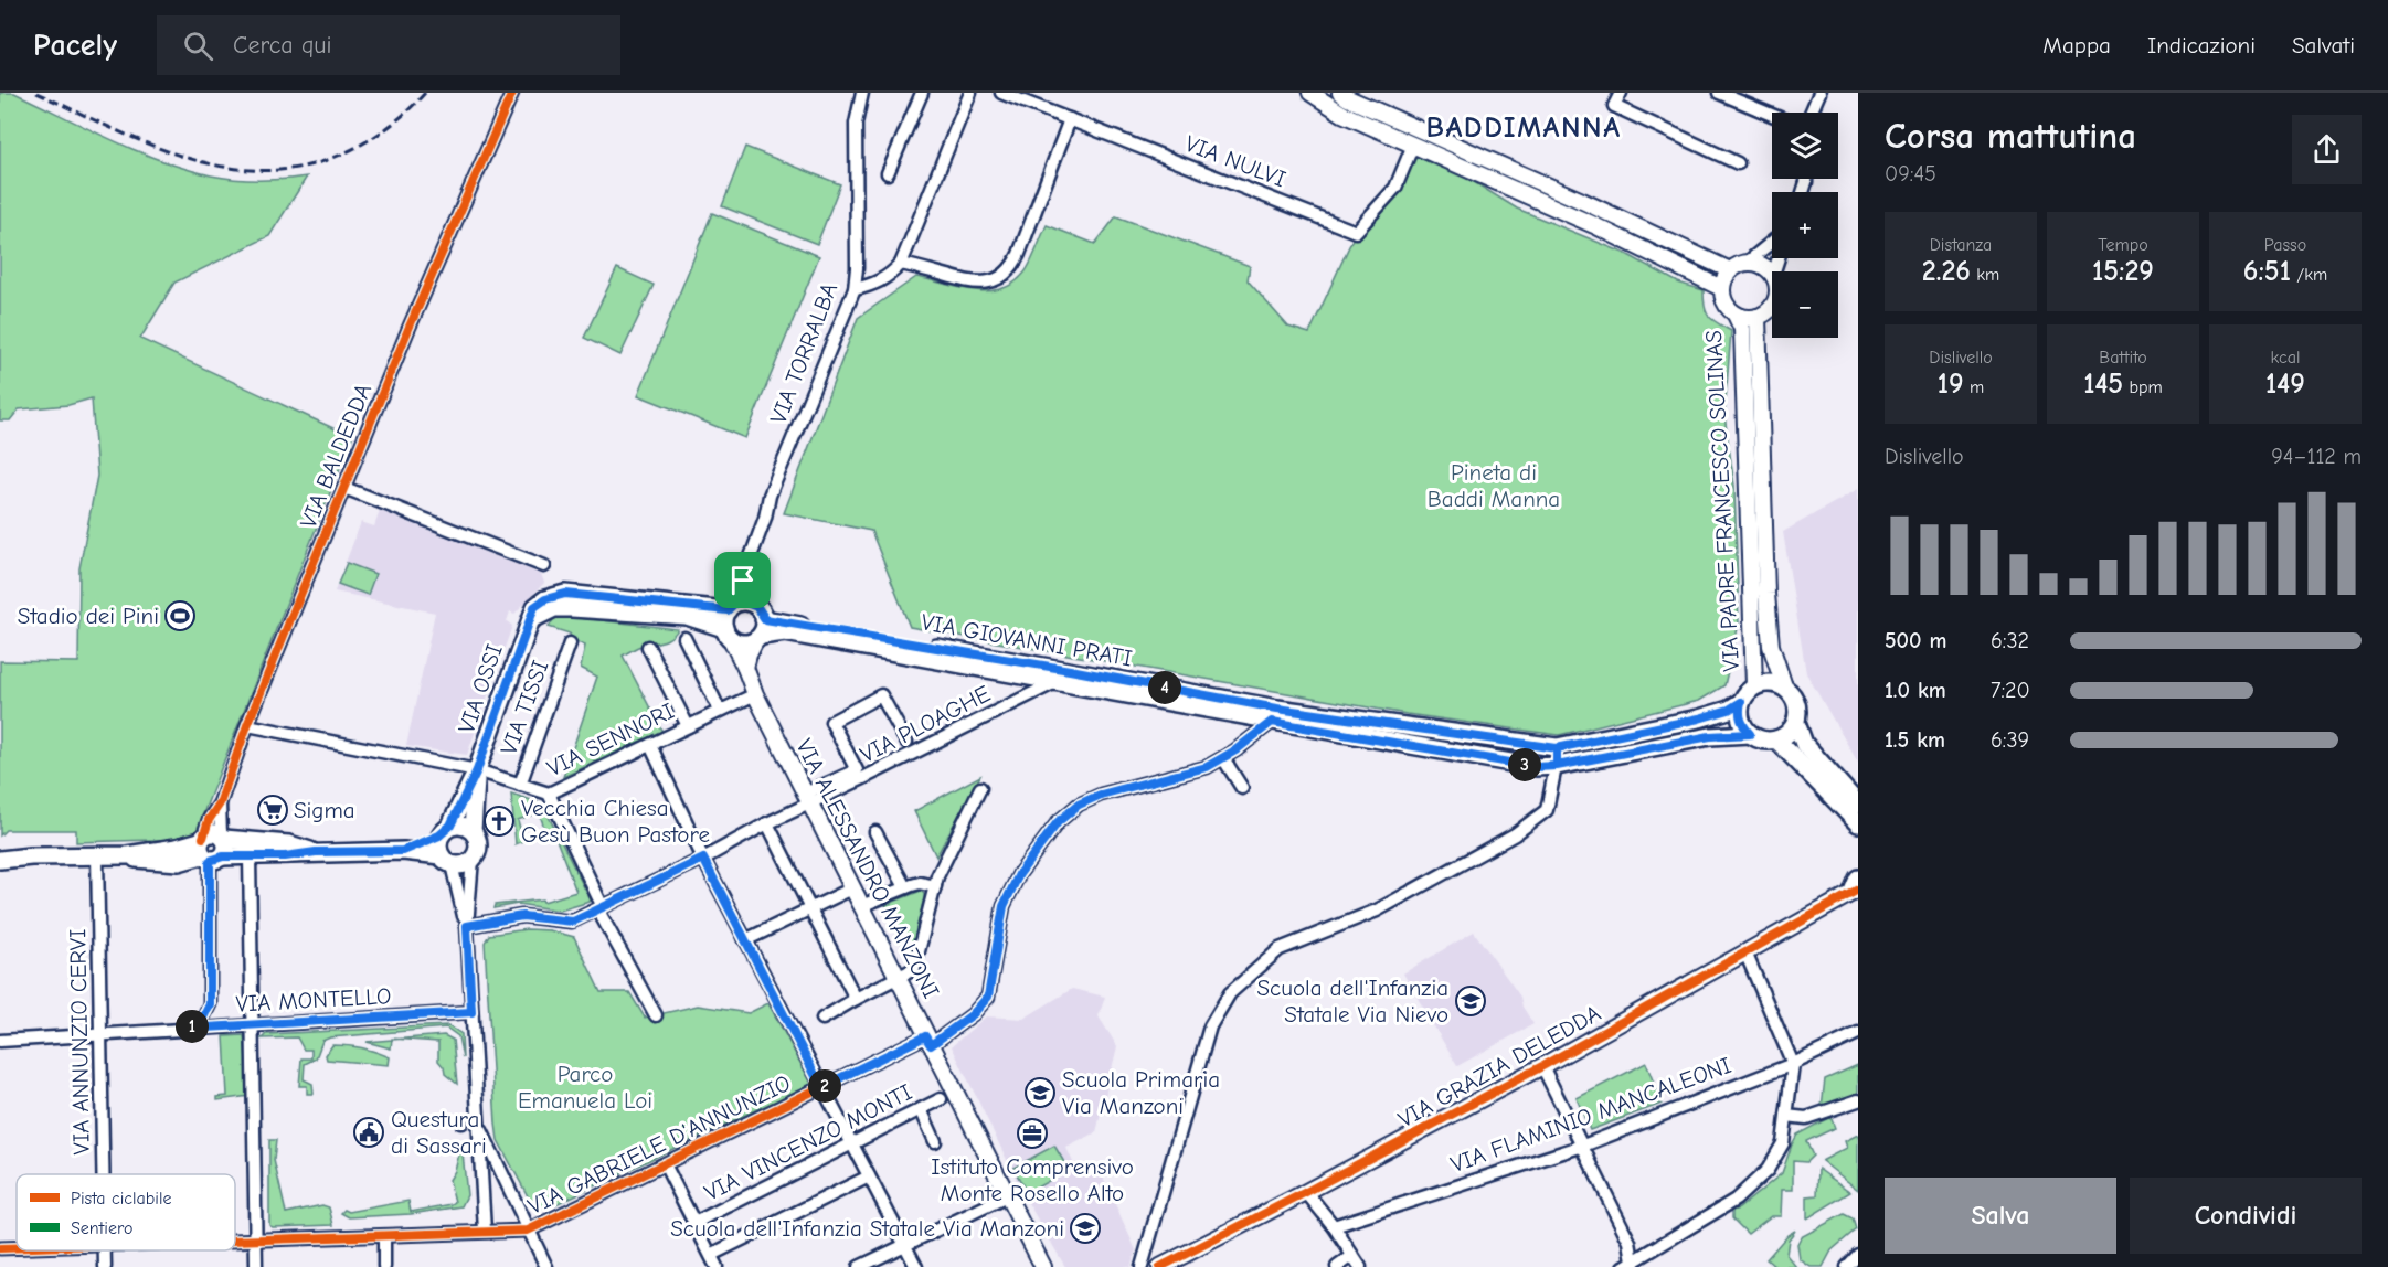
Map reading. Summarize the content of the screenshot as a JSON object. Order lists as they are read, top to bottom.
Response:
{
  "streets": {
    "main road": ["VIA GIOVANNI PRATI", "VIA OSSI"],
    "street": [
      "VIA NULVI",
      "VIA TORRALBA",
      "VIA BALDEDDA",
      "VIA PADRE FRANCESCO SOLINAS",
      "VIA TISSI",
      "VIA PLOAGHE",
      "VIA SENNORI",
      "VIA ALESSANDRO MANZONI",
      "VIA MONTELLO",
      "VIA ANNUNZIO CERVI",
      "VIA GRAZIA DELEDDA",
      "VIA FLAMINIO MANCALEONI",
      "VIA VINCENZO MONTI",
      "VIA GABRIELE D'ANNUNZIO"
    ]
  },
  "crossings": [
    ["VIA TORRALBA", "VIA GIOVANNI PRATI"],
    ["VIA TORRALBA", "VIA ALESSANDRO MANZONI"],
    ["VIA BALDEDDA", "VIA SENNORI"],
    ["VIA BALDEDDA", "VIA MONTELLO"],
    ["VIA PADRE FRANCESCO SOLINAS", "VIA GIOVANNI PRATI"],
    ["VIA GIOVANNI PRATI", "VIA PLOAGHE"],
    ["VIA GIOVANNI PRATI", "VIA ALESSANDRO MANZONI"],
    ["VIA GIOVANNI PRATI", "VIA GABRIELE D'ANNUNZIO"],
    ["VIA OSSI", "VIA SENNORI"],
    ["VIA TISSI", "VIA SENNORI"],
    ["VIA PLOAGHE", "VIA ALESSANDRO MANZONI"],
    ["VIA SENNORI", "VIA ALESSANDRO MANZONI"],
    ["VIA ALESSANDRO MANZONI", "VIA GABRIELE D'ANNUNZIO"],
    ["VIA MONTELLO", "VIA ANNUNZIO CERVI"]
  ],
  "districts": ["BADDIMANNA"],
  "parks": ["Pineta di Baddi Manna", "Parco Emanuela Loi"],
  "places": {
    "sports": ["Stadio dei Pini"],
    "supermarket": ["Sigma"],
    "church": ["Vecchia Chiesa Gesù Buon Pastore"],
    "school or university": ["Scuola dell'Infanzia Statale Via Nievo", "Scuola Primaria Via Manzoni", "Scuola dell'Infanzia Statale Via Manzoni"],
    "public building": ["Questura di Sassari"],
    "office": ["Istituto Comprensivo Monte Rosello Alto"]
  },
  "legend": ["Pista ciclabile", "Sentiero"],
  "page": {
    "header": "Pacely",
    "search": "Cerca qui",
    "nav": ["Mappa", "Indicazioni", "Salvati"],
    "heading": ["Corsa mattutina", "09:45"],
    "map_buttons": ["+", "−"],
    "stats": [
      ["Distanza", "2.26 km"],
      ["Tempo", "15:29"],
      ["Passo", "6:51 /km"],
      ["Dislivello", "19 m"],
      ["Battito", "145 bpm"],
      ["kcal", "149"]
    ],
    "chart": ["Dislivello", "94–112 m"],
    "list": [
      {
        "name": "500 m",
        "note": "6:32"
      },
      {
        "name": "1.0 km",
        "note": "7:20"
      },
      {
        "name": "1.5 km",
        "note": "6:39"
      }
    ],
    "pins": [
      "4",
      "3",
      "1",
      "2"
    ],
    "buttons": ["Salva", "Condividi"]
  }
}
